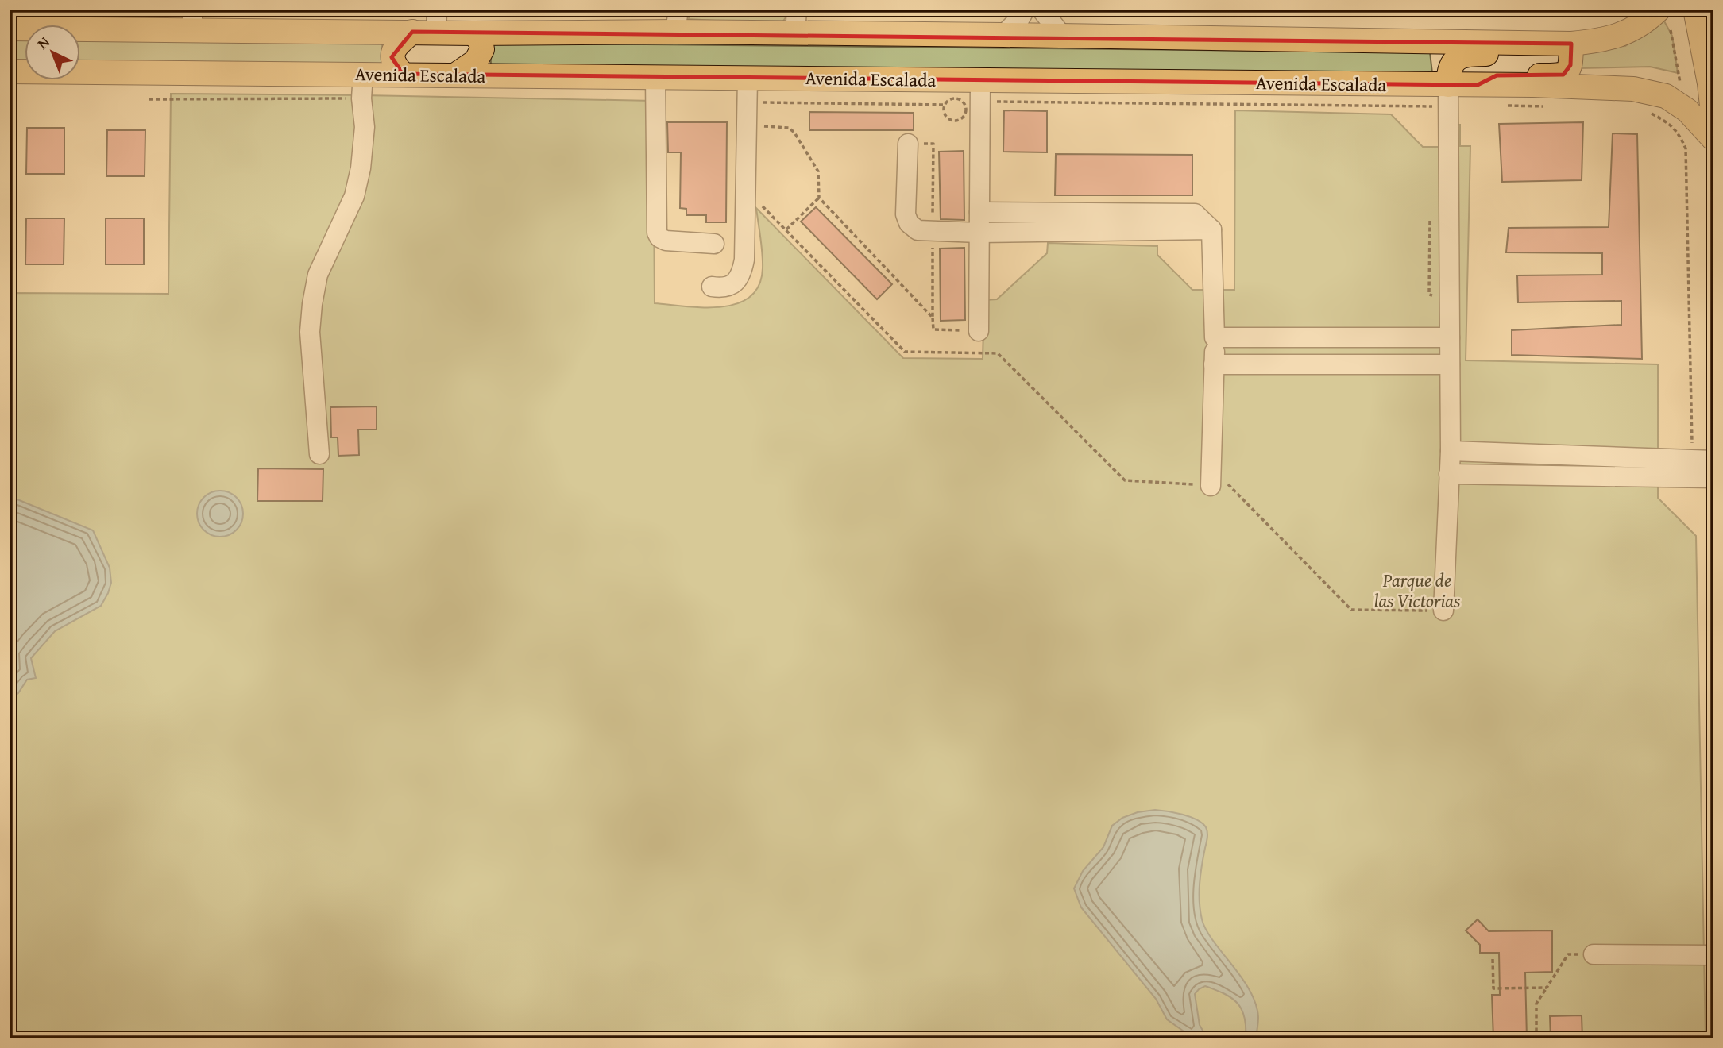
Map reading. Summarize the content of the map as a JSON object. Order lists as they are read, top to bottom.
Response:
{
  "streets": {
    "main road": ["Avenida Escalada"]
  },
  "parks": ["Parque de las Victorias"],
  "north": "top left"
}
